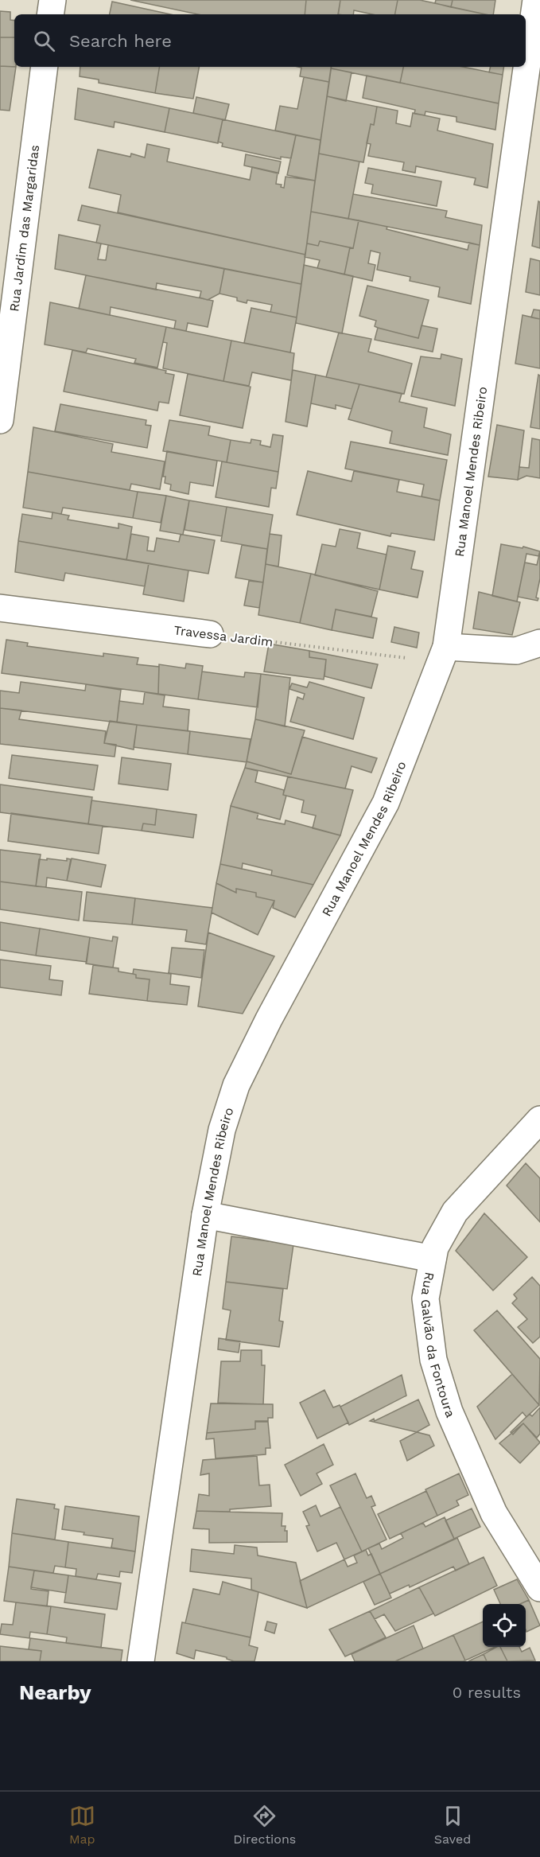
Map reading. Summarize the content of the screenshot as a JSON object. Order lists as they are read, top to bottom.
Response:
{
  "streets": {
    "street": [
      "Rua Jardim das Margaridas",
      "Rua Manoel Mendes Ribeiro",
      "Travessa Jardim",
      "Rua Galvão da Fontoura"
    ]
  },
  "crossings": [
    ["Rua Manoel Mendes Ribeiro", "Travessa Jardim"]
  ],
  "page": {
    "search": "Search here",
    "heading": ["Nearby", "0 results"],
    "nav": ["Map", "Directions", "Saved"]
  }
}
